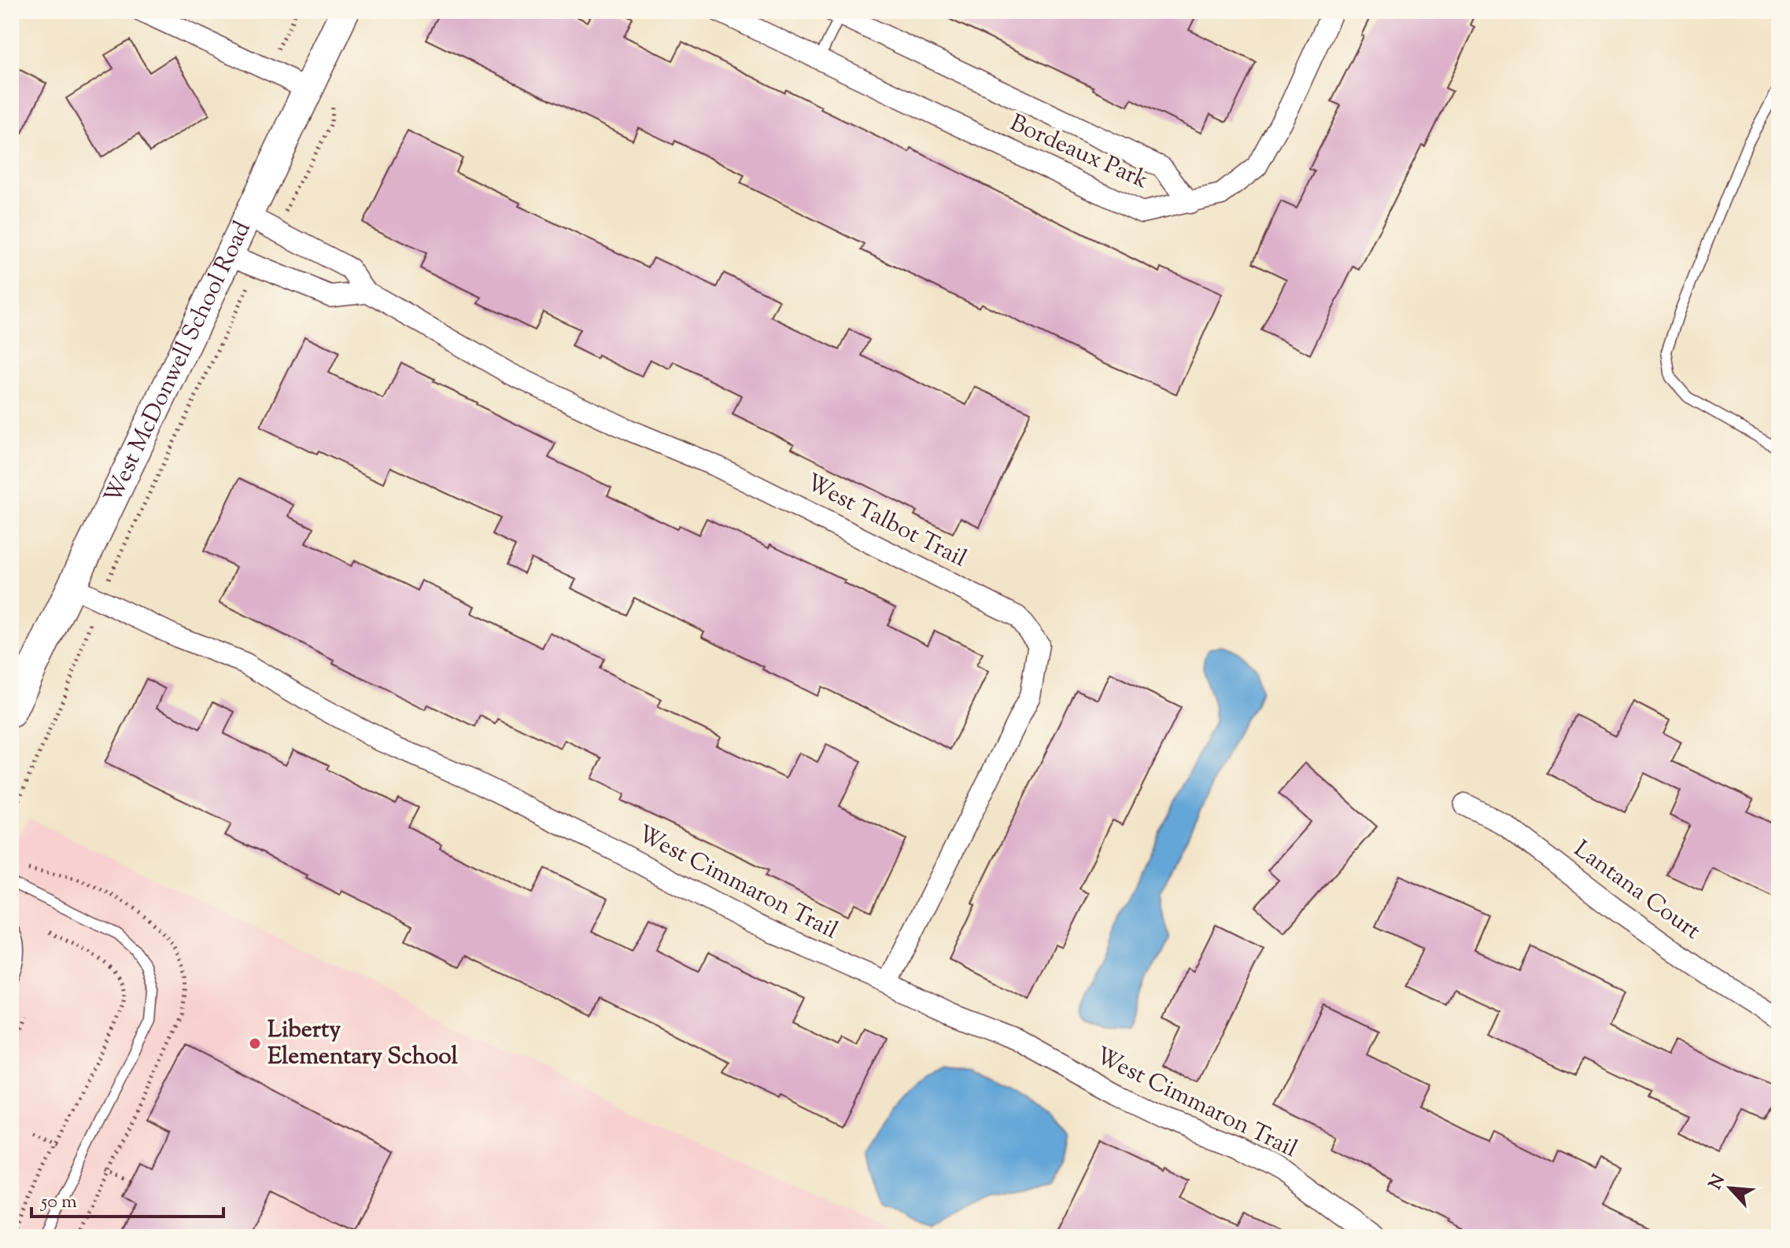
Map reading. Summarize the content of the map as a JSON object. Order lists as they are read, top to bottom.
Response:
{
  "streets": {
    "main road": ["West McDonwell School Road"],
    "street": [
      "Bordeaux Park",
      "West Talbot Trail",
      "West Cimmaron Trail",
      "Lantana Court"
    ]
  },
  "crossings": [
    ["West McDonwell School Road", "West Talbot Trail"],
    ["West McDonwell School Road", "West Cimmaron Trail"],
    ["West Talbot Trail", "West Cimmaron Trail"]
  ],
  "places": ["Liberty Elementary School"],
  "scale_bar": "50 m",
  "north": "top left"
}
